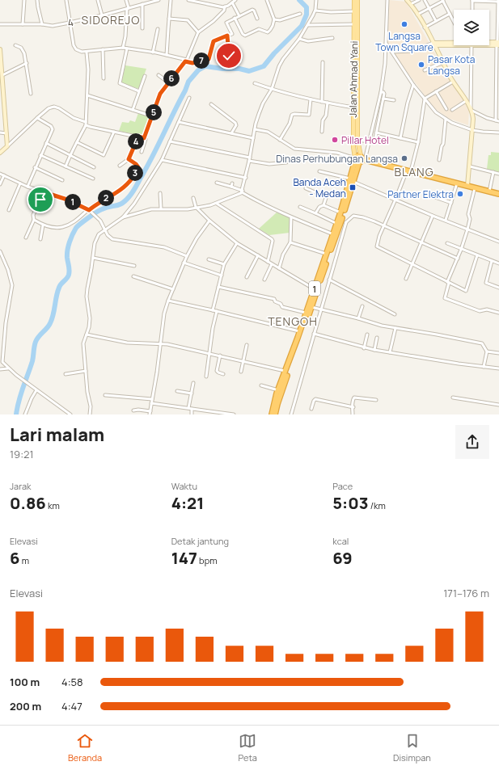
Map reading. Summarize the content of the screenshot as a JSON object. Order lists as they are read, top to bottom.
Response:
{
  "streets": {
    "highway": ["1"],
    "main road": ["Jalan Ahmad Yani"],
    "street": ["4"]
  },
  "crossings": [
    ["Jalan Ahmad Yani", "1"]
  ],
  "districts": ["SIDOREJO", "BLANG", "TENGOH"],
  "places": {
    "other": [
      "Langsa Town Square",
      "Pasar Kota Langsa",
      "Pillar Hotel",
      "Dinas Perhubungan Langsa",
      "Partner Elektra"
    ],
    "transit": ["Banda Aceh - Medan"]
  },
  "page": {
    "pins": [
      "7",
      "6",
      "5",
      "4",
      "3",
      "2",
      "1"
    ],
    "heading": ["Lari malam", "19:21"],
    "stats": [
      ["Jarak", "0.86 km"],
      ["Waktu", "4:21"],
      ["Pace", "5:03 /km"],
      ["Elevasi", "6 m"],
      ["Detak jantung", "147 bpm"],
      ["kcal", "69"]
    ],
    "chart": ["Elevasi", "171–176 m"],
    "list": [
      {
        "name": "100 m",
        "note": "4:58"
      },
      {
        "name": "200 m",
        "note": "4:47"
      }
    ],
    "tabs": ["Beranda", "Peta", "Disimpan"]
  }
}
